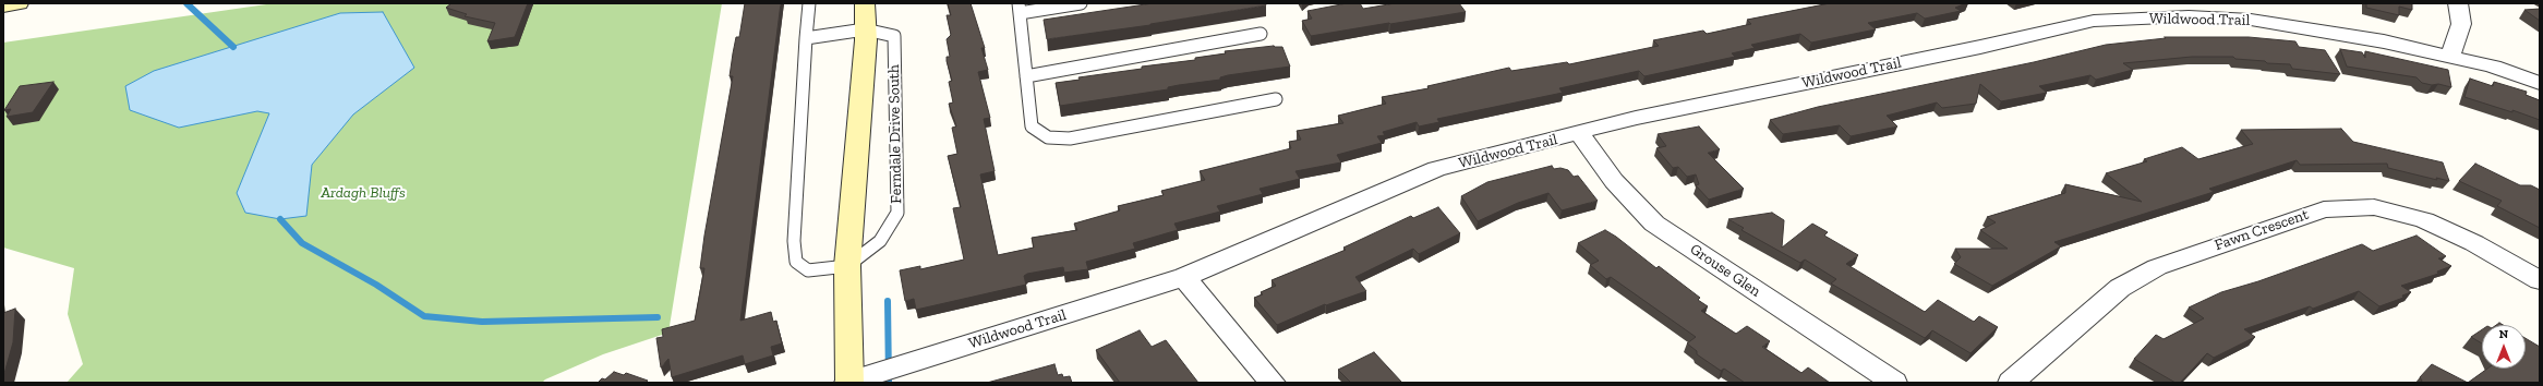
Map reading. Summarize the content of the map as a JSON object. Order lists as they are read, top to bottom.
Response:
{
  "streets": {
    "main road": ["Ferndale Drive South"],
    "street": ["Wildwood Trail", "Fawn Crescent", "Grouse Glen"]
  },
  "crossings": [
    ["Wildwood Trail", "Ferndale Drive South"],
    ["Wildwood Trail", "Grouse Glen"]
  ],
  "parks": ["Ardagh Bluffs"],
  "north": "top"
}
